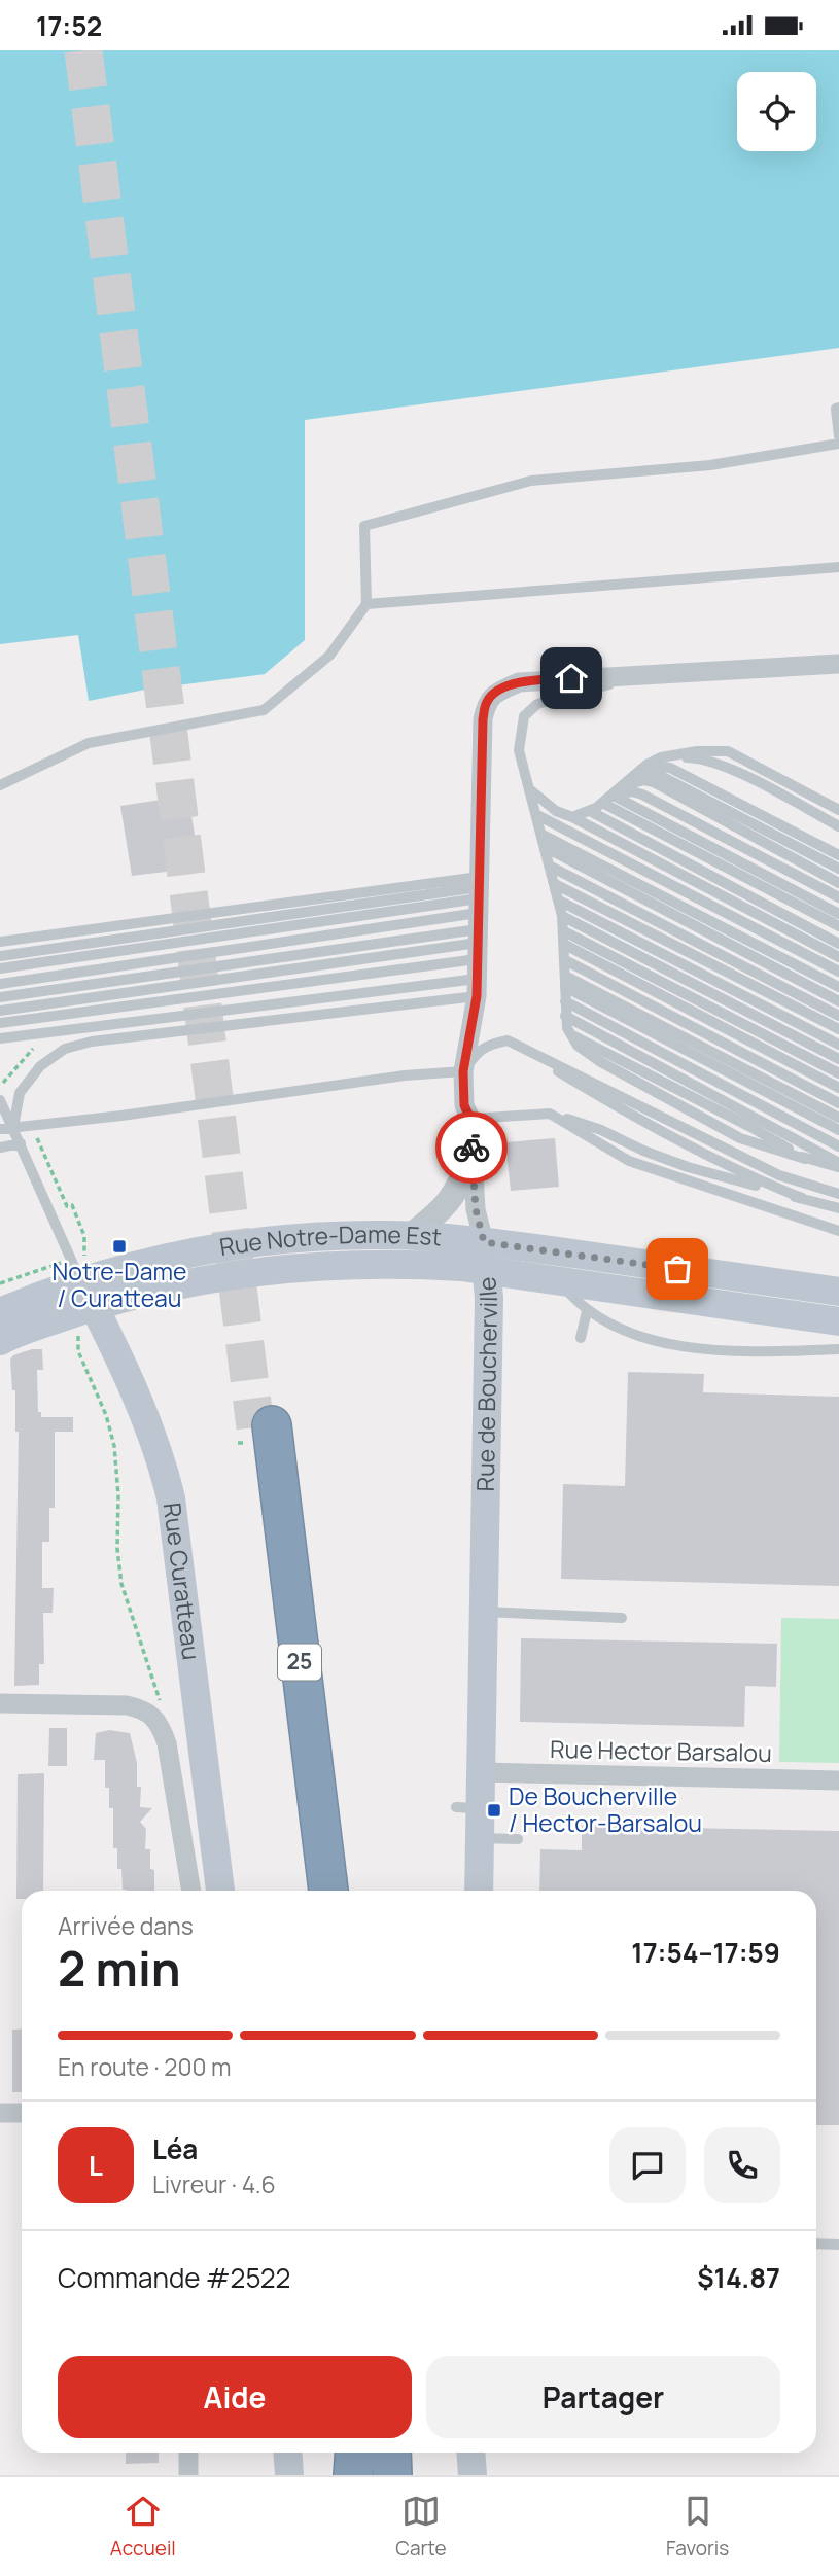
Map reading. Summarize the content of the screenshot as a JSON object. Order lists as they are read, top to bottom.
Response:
{
  "streets": {
    "highway": ["25"],
    "main road": ["Rue Notre-Dame Est", "Rue de Boucherville", "Rue Curatteau"],
    "street": ["Rue Hector Barsalou"]
  },
  "crossings": [
    ["Rue Notre-Dame Est", "Rue de Boucherville"],
    ["Rue Notre-Dame Est", "Rue Curatteau"],
    ["Rue de Boucherville", "Rue Hector Barsalou"]
  ],
  "places": {
    "transit": ["Notre-Dame / Curatteau", "De Boucherville / Hector-Barsalou"]
  },
  "page": {
    "status": "17:52",
    "heading": ["2 min", "Arrivée dans", "17:54–17:59"],
    "panel": [
      "Léa",
      "Livreur · 4.6",
      "Commande #2522",
      "$14.87"
    ],
    "bar": "En route · 200 m",
    "round": "L",
    "buttons": ["Aide", "Partager"],
    "tabs": ["Accueil", "Carte", "Favoris"]
  }
}
